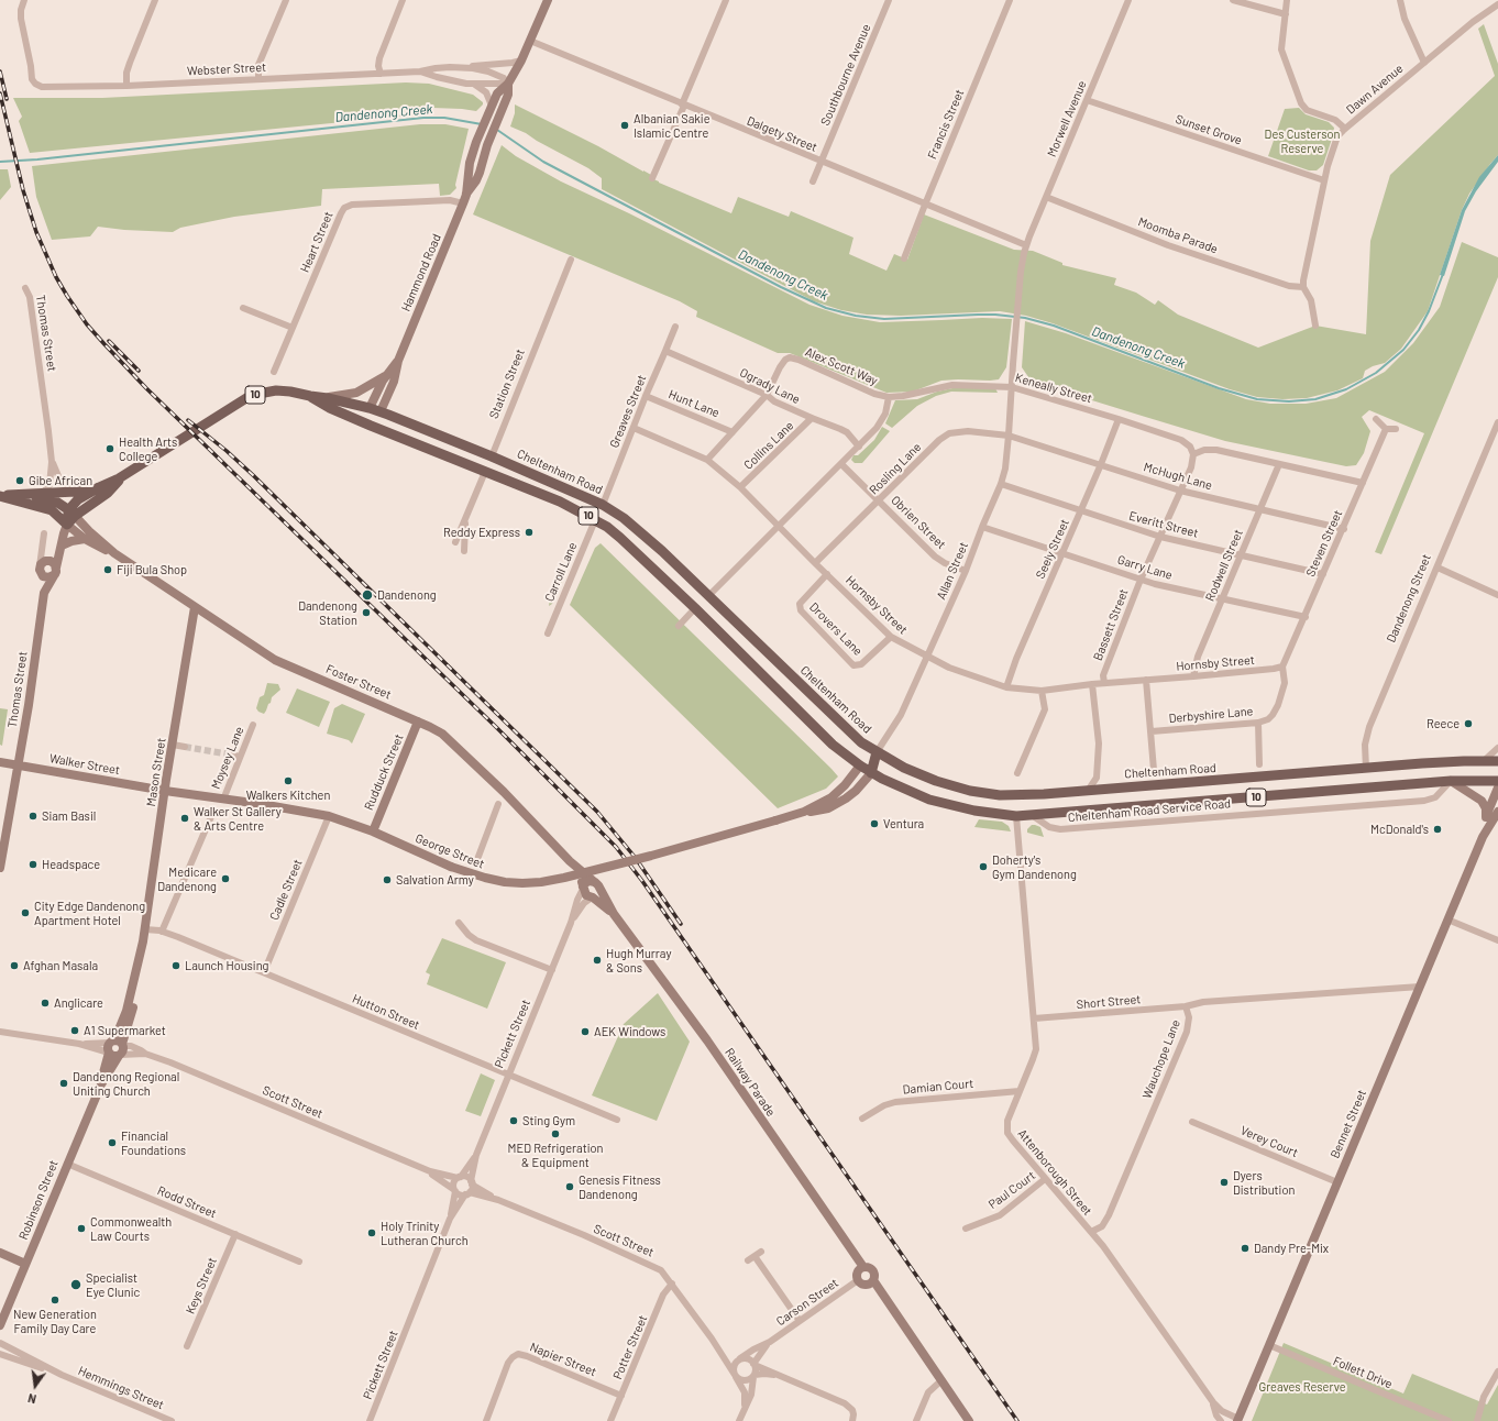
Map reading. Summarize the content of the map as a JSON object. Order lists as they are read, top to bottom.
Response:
{
  "streets": {
    "main road": [
      "Hammond Road",
      "Thomas Street",
      "Station Street",
      "10",
      "Cheltenham Road",
      "Dandenong Street",
      "Foster Street",
      "Walker Street",
      "Mason Street",
      "Rudduck Street",
      "George Street",
      "Railway Parade",
      "Bennet Street",
      "Robinson Street"
    ],
    "street": [
      "Webster Street",
      "Southbourne Avenue",
      "Dawn Avenue",
      "Morwell Avenue",
      "Francis Street",
      "Sunset Grove",
      "Dalgety Street",
      "Moomba Parade",
      "Heart Street",
      "Alex Scott Way",
      "Ogrady Lane",
      "Keneally Street",
      "Hunt Lane",
      "Greaves Street",
      "Collins Lane",
      "Rosling Lane",
      "McHugh Lane",
      "Obrien Street",
      "Everitt Street",
      "Steven Street",
      "Seely Street",
      "Rodwell Street",
      "Garry Lane",
      "Allan Street",
      "Carroll Lane",
      "Hornsby Street",
      "Bassett Street",
      "Drovers Lane",
      "Derbyshire Lane",
      "Moysey Lane",
      "Cheltenham Road Service Road",
      "Cadle Street",
      "Short Street",
      "Hutton Street",
      "Pickett Street",
      "Wauchope Lane",
      "Damian Court",
      "Scott Street",
      "Verey Court",
      "Attenborough Street",
      "Paul Court",
      "Rodd Street",
      "Keys Street",
      "Carson Street",
      "Potter Street",
      "Napier Street",
      "Follett Drive",
      "Hemmings Street"
    ]
  },
  "crossings": [
    ["Webster Street", "Hammond Road"],
    ["Southbourne Avenue", "Dalgety Street"],
    ["Dawn Avenue", "Sunset Grove"],
    ["Dawn Avenue", "Moomba Parade"],
    ["Morwell Avenue", "Sunset Grove"],
    ["Morwell Avenue", "Dalgety Street"],
    ["Morwell Avenue", "Moomba Parade"],
    ["Morwell Avenue", "Allan Street"],
    ["Francis Street", "Dalgety Street"],
    ["Dalgety Street", "Hammond Road"],
    ["Heart Street", "Hammond Road"],
    ["Hammond Road", "Cheltenham Road"],
    ["Thomas Street", "10"],
    ["Thomas Street", "Foster Street"],
    ["Thomas Street", "Walker Street"],
    ["Alex Scott Way", "Ogrady Lane"],
    ["Alex Scott Way", "Keneally Street"],
    ["Station Street", "Cheltenham Road"],
    ["Ogrady Lane", "Greaves Street"],
    ["Ogrady Lane", "Collins Lane"],
    ["Keneally Street", "Seely Street"],
    ["Keneally Street", "Allan Street"],
    ["Keneally Street", "Bassett Street"],
    ["10", "Cheltenham Road"],
    ["10", "Dandenong Street"],
    ["10", "Foster Street"],
    ["10", "Cheltenham Road Service Road"],
    ["10", "George Street"],
    ["10", "Attenborough Street"],
    ["Hunt Lane", "Greaves Street"],
    ["Greaves Street", "Cheltenham Road"],
    ["Greaves Street", "Hornsby Street"],
    ["Collins Lane", "Hornsby Street"],
    ["Rosling Lane", "McHugh Lane"],
    ["Rosling Lane", "Obrien Street"],
    ["Rosling Lane", "Allan Street"],
    ["Rosling Lane", "Hornsby Street"],
    ["Cheltenham Road", "Allan Street"],
    ["Cheltenham Road", "Carroll Lane"],
    ["Cheltenham Road", "Dandenong Street"],
    ["Cheltenham Road", "Foster Street"],
    ["Cheltenham Road", "George Street"],
    ["McHugh Lane", "Steven Street"],
    ["McHugh Lane", "Seely Street"],
    ["McHugh Lane", "Rodwell Street"],
    ["McHugh Lane", "Allan Street"],
    ["McHugh Lane", "Bassett Street"],
    ["Obrien Street", "Allan Street"],
    ["Everitt Street", "Steven Street"],
    ["Everitt Street", "Seely Street"],
    ["Everitt Street", "Rodwell Street"],
    ["Everitt Street", "Allan Street"],
    ["Everitt Street", "Bassett Street"],
    ["Steven Street", "Garry Lane"],
    ["Steven Street", "Hornsby Street"],
    ["Steven Street", "Derbyshire Lane"],
    ["Seely Street", "Garry Lane"],
    ["Seely Street", "Hornsby Street"],
    ["Rodwell Street", "Garry Lane"],
    ["Rodwell Street", "Hornsby Street"],
    ["Garry Lane", "Allan Street"],
    ["Garry Lane", "Bassett Street"],
    ["Allan Street", "Hornsby Street"],
    ["Hornsby Street", "Bassett Street"],
    ["Hornsby Street", "Drovers Lane"],
    ["Hornsby Street", "Derbyshire Lane"],
    ["Foster Street", "Mason Street"],
    ["Foster Street", "Rudduck Street"],
    ["Foster Street", "Pickett Street"],
    ["Foster Street", "Railway Parade"],
    ["Moysey Lane", "George Street"],
    ["Walker Street", "Mason Street"],
    ["Walker Street", "George Street"],
    ["Mason Street", "George Street"],
    ["Mason Street", "Hutton Street"],
    ["Mason Street", "Scott Street"],
    ["Mason Street", "Robinson Street"],
    ["Rudduck Street", "George Street"],
    ["George Street", "Cadle Street"],
    ["Cadle Street", "Hutton Street"],
    ["Short Street", "Wauchope Lane"],
    ["Short Street", "Attenborough Street"],
    ["Hutton Street", "Pickett Street"],
    ["Pickett Street", "Railway Parade"],
    ["Pickett Street", "Scott Street"],
    ["Wauchope Lane", "Bennet Street"],
    ["Wauchope Lane", "Attenborough Street"],
    ["Railway Parade", "Carson Street"],
    ["Damian Court", "Attenborough Street"],
    ["Scott Street", "Robinson Street"],
    ["Scott Street", "Carson Street"],
    ["Scott Street", "Potter Street"],
    ["Bennet Street", "Verey Court"],
    ["Bennet Street", "Attenborough Street"],
    ["Bennet Street", "Follett Drive"],
    ["Attenborough Street", "Paul Court"],
    ["Robinson Street", "Rodd Street"],
    ["Rodd Street", "Keys Street"],
    ["Potter Street", "Napier Street"]
  ],
  "water": ["Dandenong Creek"],
  "parks": ["Des Custerson Reserve", "Greaves Reserve"],
  "places": [
    "Albanian Sakie Islamic Centre",
    "Health Arts College",
    "Gibe African",
    "Reddy Express",
    "Fiji Bula Shop",
    "Dandenong",
    "Dandenong Station",
    "Reece",
    "Walkers Kitchen",
    "Siam Basil",
    "Walker St Gallery & Arts Centre",
    "Ventura",
    "McDonald's",
    "Headspace",
    "Doherty's Gym Dandenong",
    "Medicare Dandenong",
    "Salvation Army",
    "City Edge Dandenong Apartment Hotel",
    "Hugh Murray & Sons",
    "Afghan Masala",
    "Launch Housing",
    "Anglicare",
    "A1 Supermarket",
    "AEK Windows",
    "Dandenong Regional Uniting Church",
    "Sting Gym",
    "MED Refrigeration & Equipment",
    "Financial Foundations",
    "Dyers Distribution",
    "Genesis Fitness Dandenong",
    "Commonwealth Law Courts",
    "Holy Trinity Lutheran Church",
    "Dandy Pre-Mix",
    "Specialist Eye Clunic",
    "New Generation Family Day Care"
  ],
  "north": "bottom"
}
